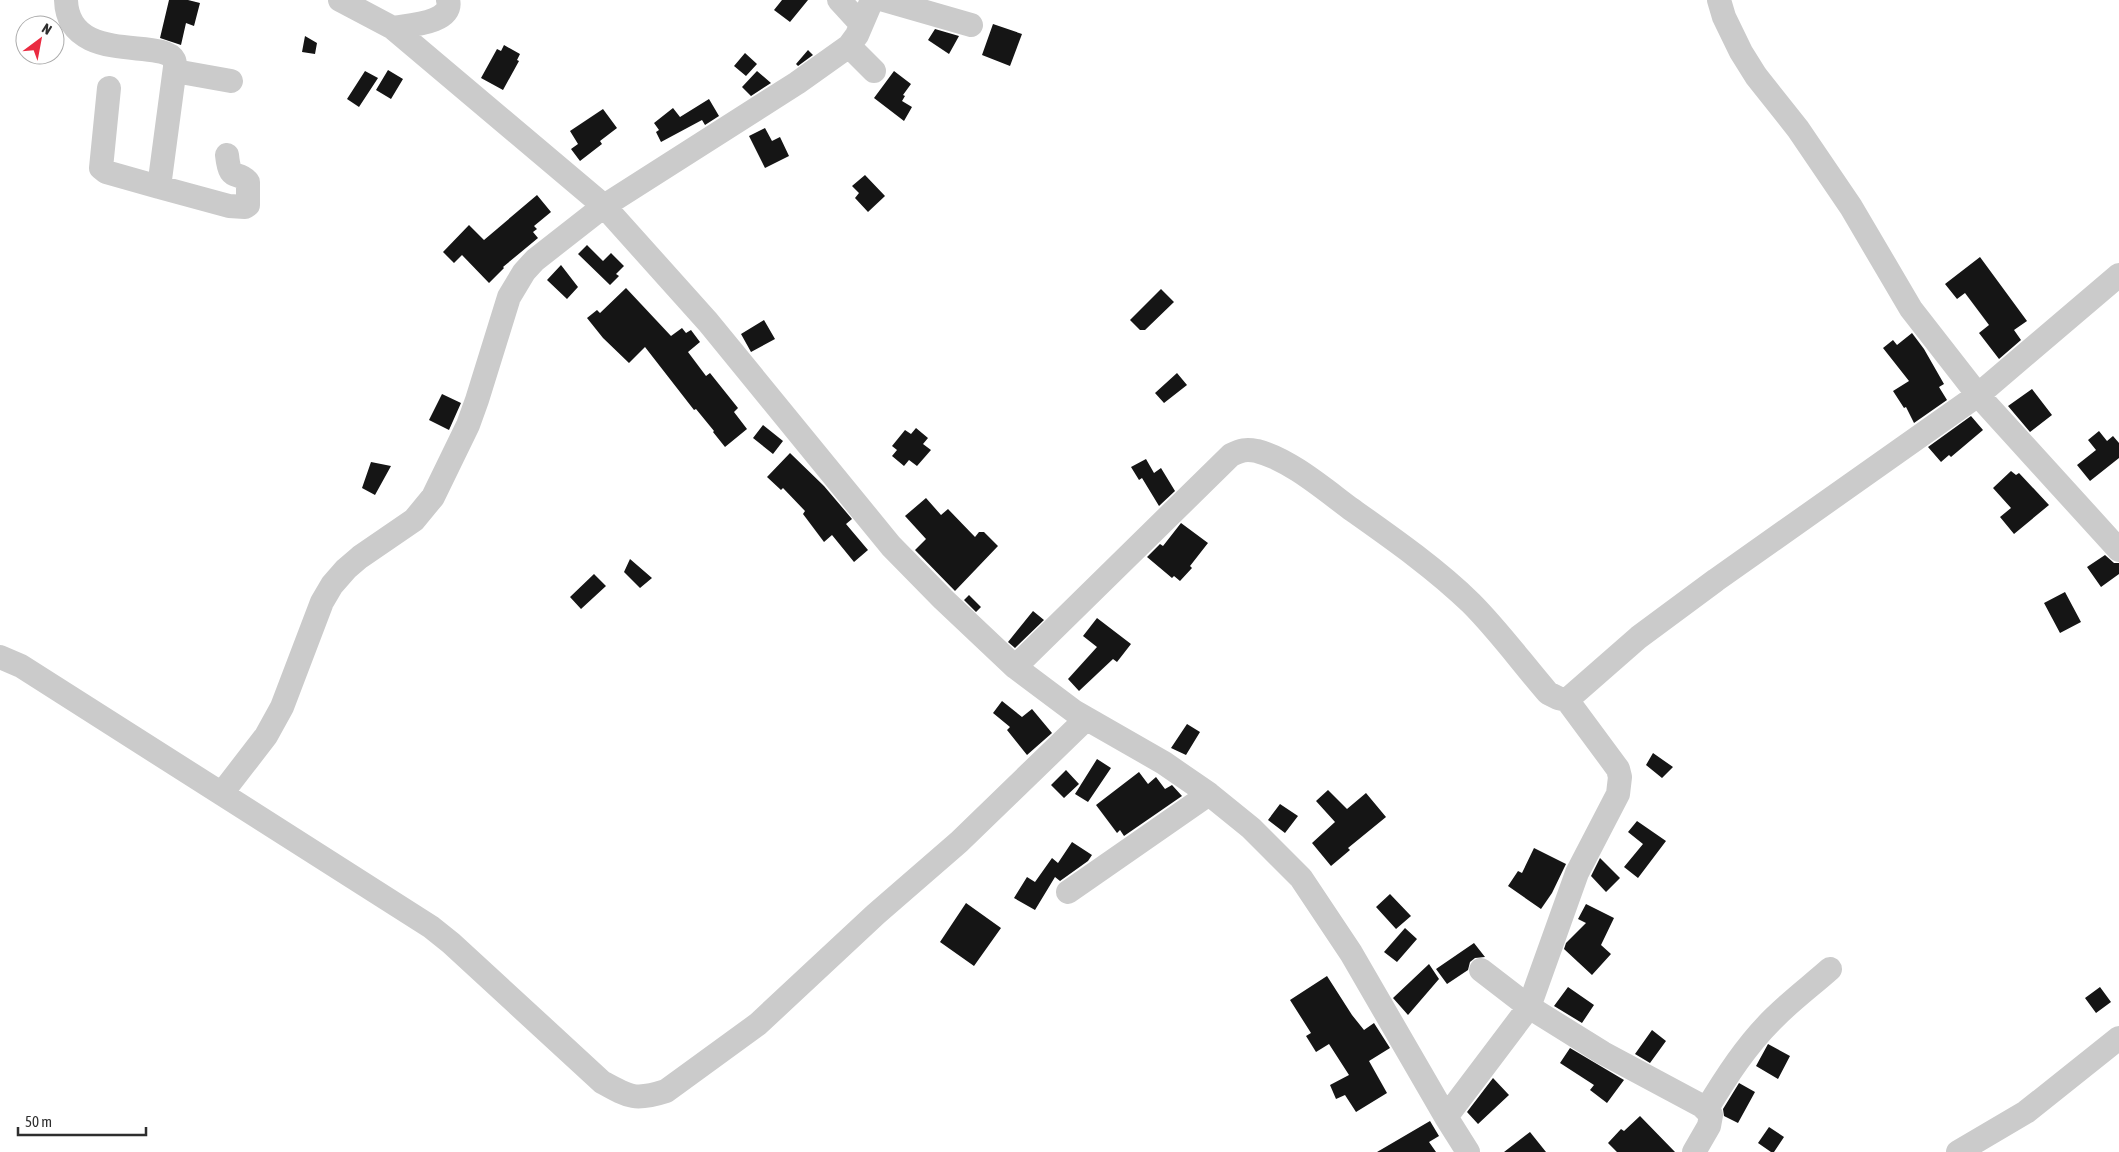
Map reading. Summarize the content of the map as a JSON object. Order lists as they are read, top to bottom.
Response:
{
  "scale_bar": "50 m",
  "north": "top right"
}
